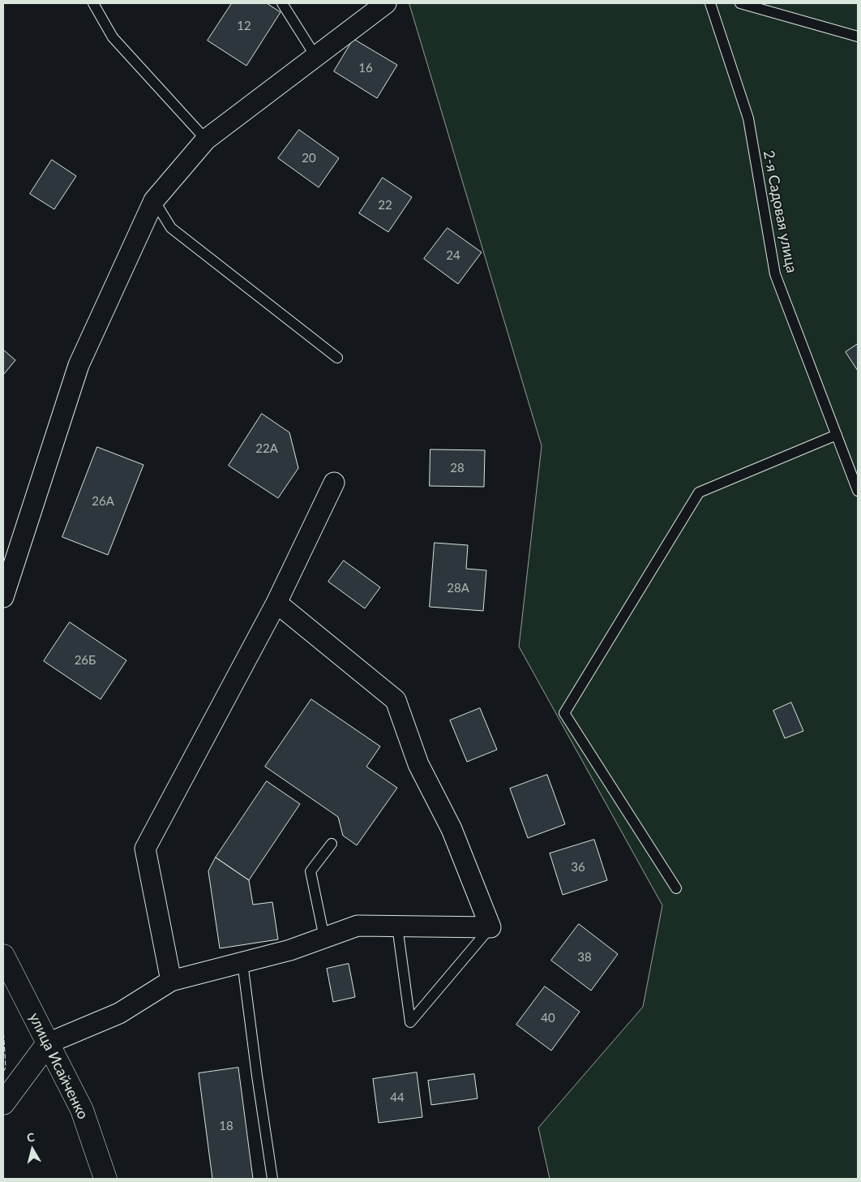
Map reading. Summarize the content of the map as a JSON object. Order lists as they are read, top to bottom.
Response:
{
  "streets": {
    "main road": ["улица Исайченко"],
    "lane": ["2-я Садовая улица"]
  },
  "house_numbers": [
    "12",
    "16",
    "20",
    "22",
    "24",
    "22А",
    "28",
    "26А",
    "28А",
    "26Б",
    "36",
    "38",
    "40",
    "44",
    "18"
  ],
  "north": "top"
}
